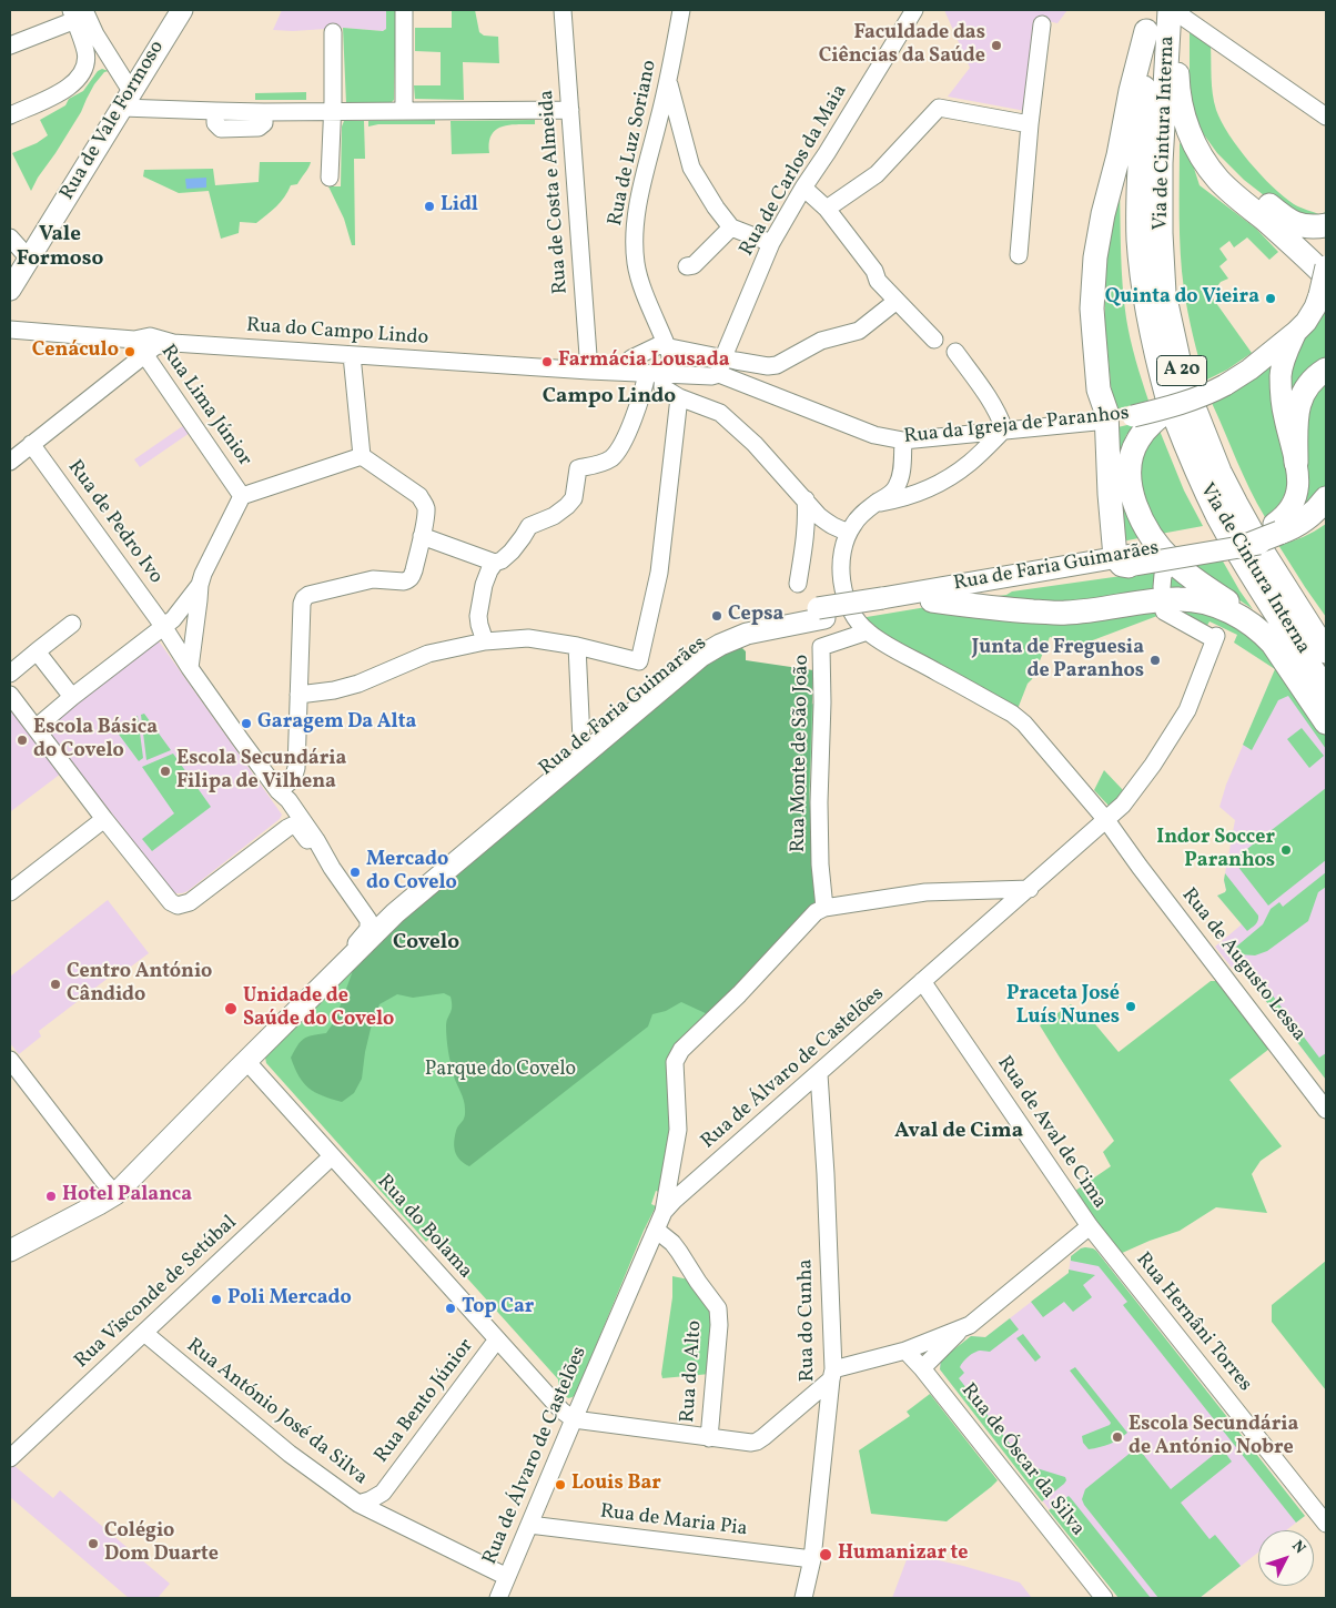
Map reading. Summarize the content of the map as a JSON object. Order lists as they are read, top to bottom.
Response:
{
  "streets": {
    "highway": ["Via de Cintura Interna", "A 20"],
    "main road": ["Rua de Vale Formoso", "Rua da Igreja de Paranhos", "Rua de Faria Guimarães"],
    "street": [
      "Rua de Luz Soriano",
      "Rua de Carlos da Maia",
      "Rua de Costa e Almeida",
      "Rua do Campo Lindo",
      "Rua Lima Júnior",
      "Rua de Pedro Ivo",
      "Rua Monte de São João",
      "Rua de Augusto Lessa",
      "Rua de Álvaro de Castelões",
      "Rua de Aval de Cima",
      "Rua do Bolama",
      "Rua Visconde de Setúbal",
      "Rua do Cunha",
      "Rua Hernâni Torres",
      "Rua do Alto",
      "Rua Bento Júnior",
      "Rua António José da Silva",
      "Rua de Óscar da Silva",
      "Rua de Maria Pia"
    ]
  },
  "crossings": [
    ["Via de Cintura Interna", "Rua da Igreja de Paranhos"],
    ["Rua de Carlos da Maia", "Rua do Campo Lindo"],
    ["Rua de Carlos da Maia", "Rua da Igreja de Paranhos"],
    ["Rua de Costa e Almeida", "Rua do Campo Lindo"],
    ["Rua do Campo Lindo", "Rua Lima Júnior"],
    ["Rua do Campo Lindo", "Rua da Igreja de Paranhos"],
    ["Rua de Faria Guimarães", "Rua do Bolama"],
    ["Rua Monte de São João", "Rua de Augusto Lessa"],
    ["Rua de Augusto Lessa", "Rua de Álvaro de Castelões"],
    ["Rua de Álvaro de Castelões", "Rua de Aval de Cima"],
    ["Rua de Álvaro de Castelões", "Rua do Bolama"],
    ["Rua de Álvaro de Castelões", "Rua do Cunha"],
    ["Rua de Álvaro de Castelões", "Rua do Alto"],
    ["Rua de Álvaro de Castelões", "Rua António José da Silva"],
    ["Rua de Álvaro de Castelões", "Rua de Maria Pia"],
    ["Rua de Aval de Cima", "Rua do Cunha"],
    ["Rua de Aval de Cima", "Rua Hernâni Torres"],
    ["Rua de Aval de Cima", "Rua de Óscar da Silva"],
    ["Rua do Bolama", "Rua Visconde de Setúbal"],
    ["Rua do Bolama", "Rua Bento Júnior"],
    ["Rua Visconde de Setúbal", "Rua António José da Silva"],
    ["Rua do Cunha", "Rua de Maria Pia"],
    ["Rua Bento Júnior", "Rua António José da Silva"]
  ],
  "districts": [
    "Vale Formoso",
    "Campo Lindo",
    "Covelo",
    "Aval de Cima"
  ],
  "parks": ["Parque do Covelo"],
  "places": [
    "Faculdade das Ciências da Saúde",
    "Lidl",
    "Quinta do Vieira",
    "Cenáculo",
    "Farmácia Lousada",
    "Cepsa",
    "Junta de Freguesia de Paranhos",
    "Garagem Da Alta",
    "Escola Básica do Covelo",
    "Escola Secundária Filipa de Vilhena",
    "Indor Soccer Paranhos",
    "Mercado do Covelo",
    "Centro António Cândido",
    "Praceta José Luís Nunes",
    "Unidade de Saúde do Covelo",
    "Hotel Palanca",
    "Poli Mercado",
    "Top Car",
    "Escola Secundária de António Nobre",
    "Louis Bar",
    "Colégio Dom Duarte",
    "Humanizar te"
  ],
  "north": "top right"
}
